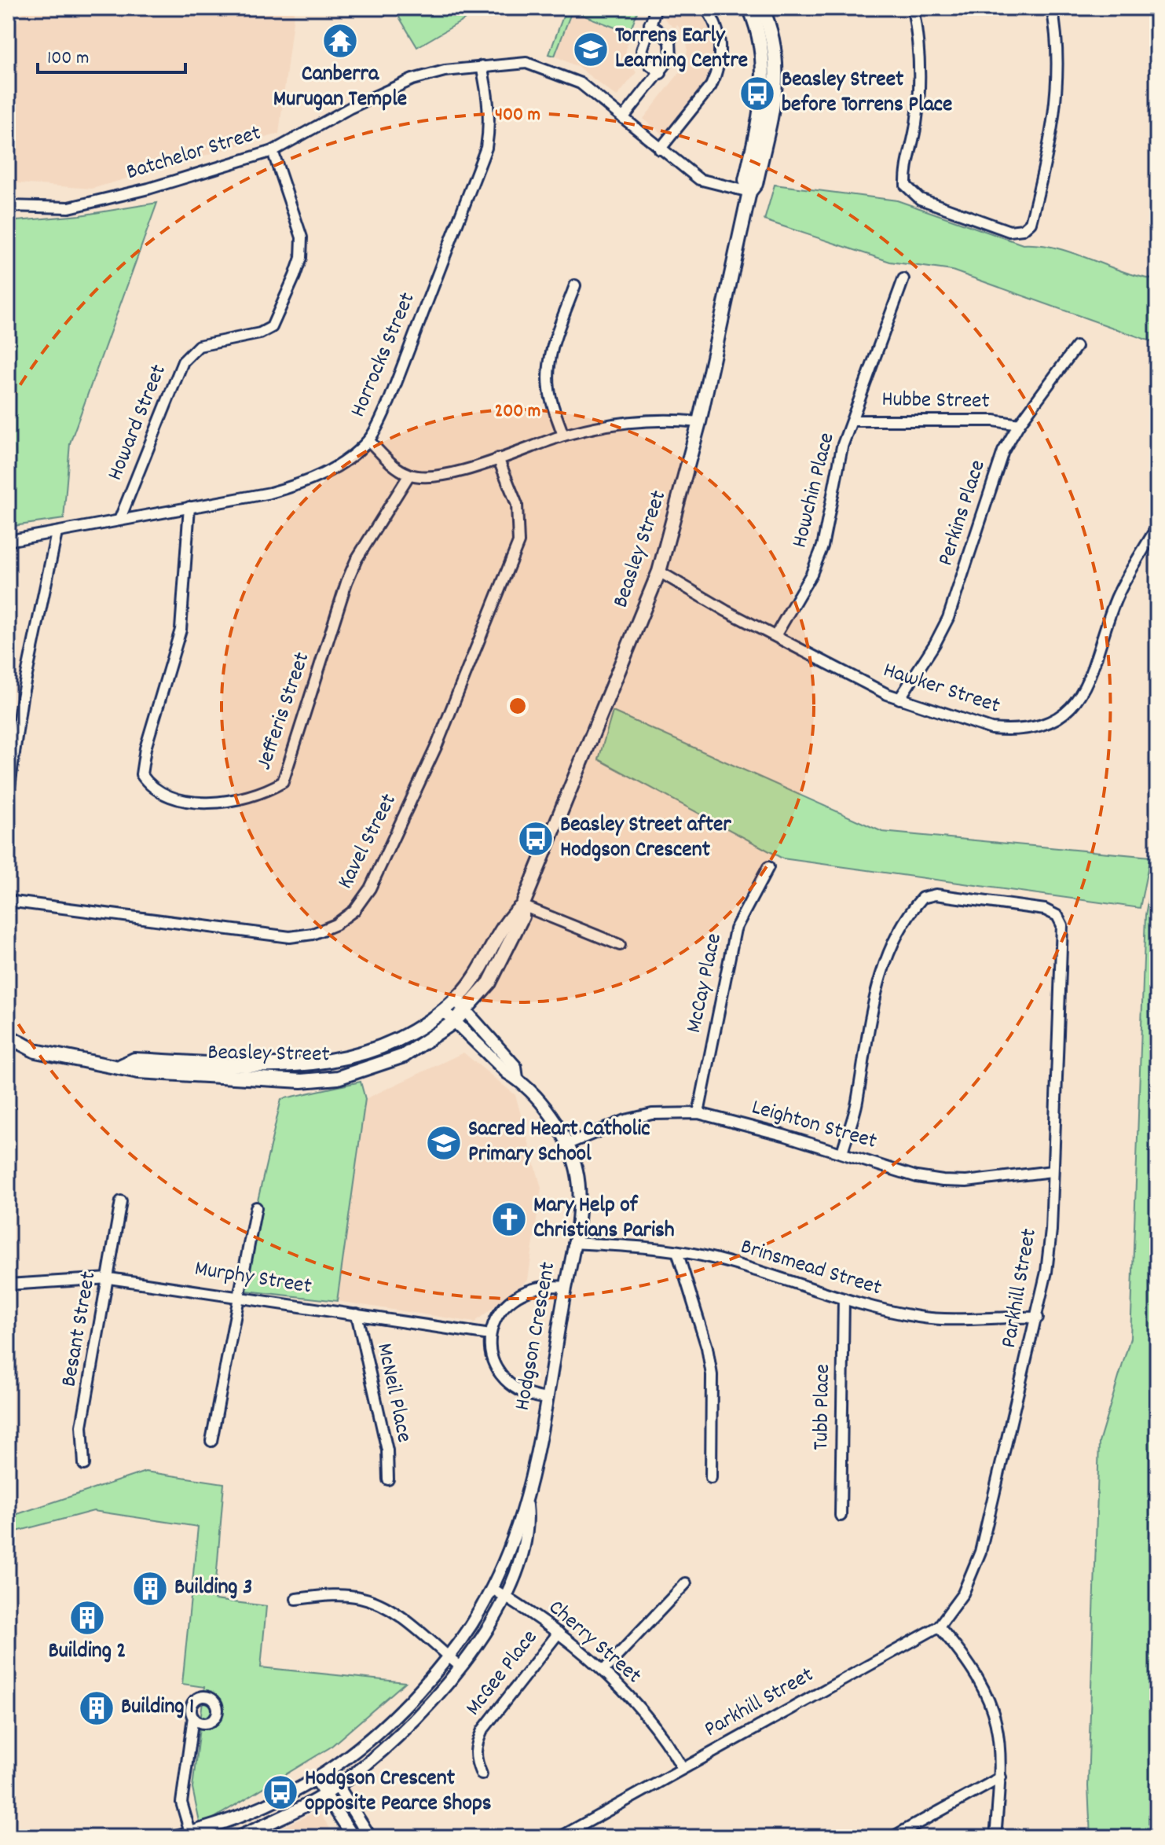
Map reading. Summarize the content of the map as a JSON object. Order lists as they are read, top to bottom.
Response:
{
  "streets": {
    "main road": ["Beasley Street"],
    "street": [
      "Batchelor Street",
      "Horrocks Street",
      "Hubbe Street",
      "Howard Street",
      "Howchin Place",
      "Perkins Place",
      "Hawker Street",
      "Jefferis Street",
      "Kavel Street",
      "McCay Place",
      "Leighton Street",
      "Brinsmead Street",
      "Murphy Street",
      "Parkhill Street",
      "Besant Street",
      "Hodgson Crescent",
      "McNeil Place",
      "Tubb Place",
      "Cherry Street",
      "McGee Place"
    ]
  },
  "crossings": [
    ["Batchelor Street", "Horrocks Street"],
    ["Batchelor Street", "Howard Street"],
    ["Batchelor Street", "Beasley Street"],
    ["Horrocks Street", "Howard Street"],
    ["Horrocks Street", "Jefferis Street"],
    ["Hubbe Street", "Howchin Place"],
    ["Hubbe Street", "Perkins Place"],
    ["Howchin Place", "Hawker Street"],
    ["Perkins Place", "Hawker Street"],
    ["Beasley Street", "Hawker Street"],
    ["Beasley Street", "Hodgson Crescent"],
    ["McCay Place", "Leighton Street"],
    ["Leighton Street", "Parkhill Street"],
    ["Leighton Street", "Hodgson Crescent"],
    ["Brinsmead Street", "Parkhill Street"],
    ["Brinsmead Street", "Hodgson Crescent"],
    ["Brinsmead Street", "Tubb Place"],
    ["Murphy Street", "Besant Street"],
    ["Murphy Street", "McNeil Place"],
    ["Parkhill Street", "Cherry Street"],
    ["Hodgson Crescent", "Cherry Street"],
    ["Cherry Street", "McGee Place"]
  ],
  "places": {
    "temple": ["Canberra Murugan Temple"],
    "school or university": ["Torrens Early Learning Centre", "Sacred Heart Catholic Primary School"],
    "bus stop": ["Beasley Street before Torrens Place", "Beasley Street after Hodgson Crescent", "Hodgson Crescent opposite Pearce Shops"],
    "church": ["Mary Help of Christians Parish"],
    "building": ["Building 3", "Building 2", "Building 1"]
  },
  "scale_bar": "100 m",
  "rings": ["400 m", "200 m"]
}
